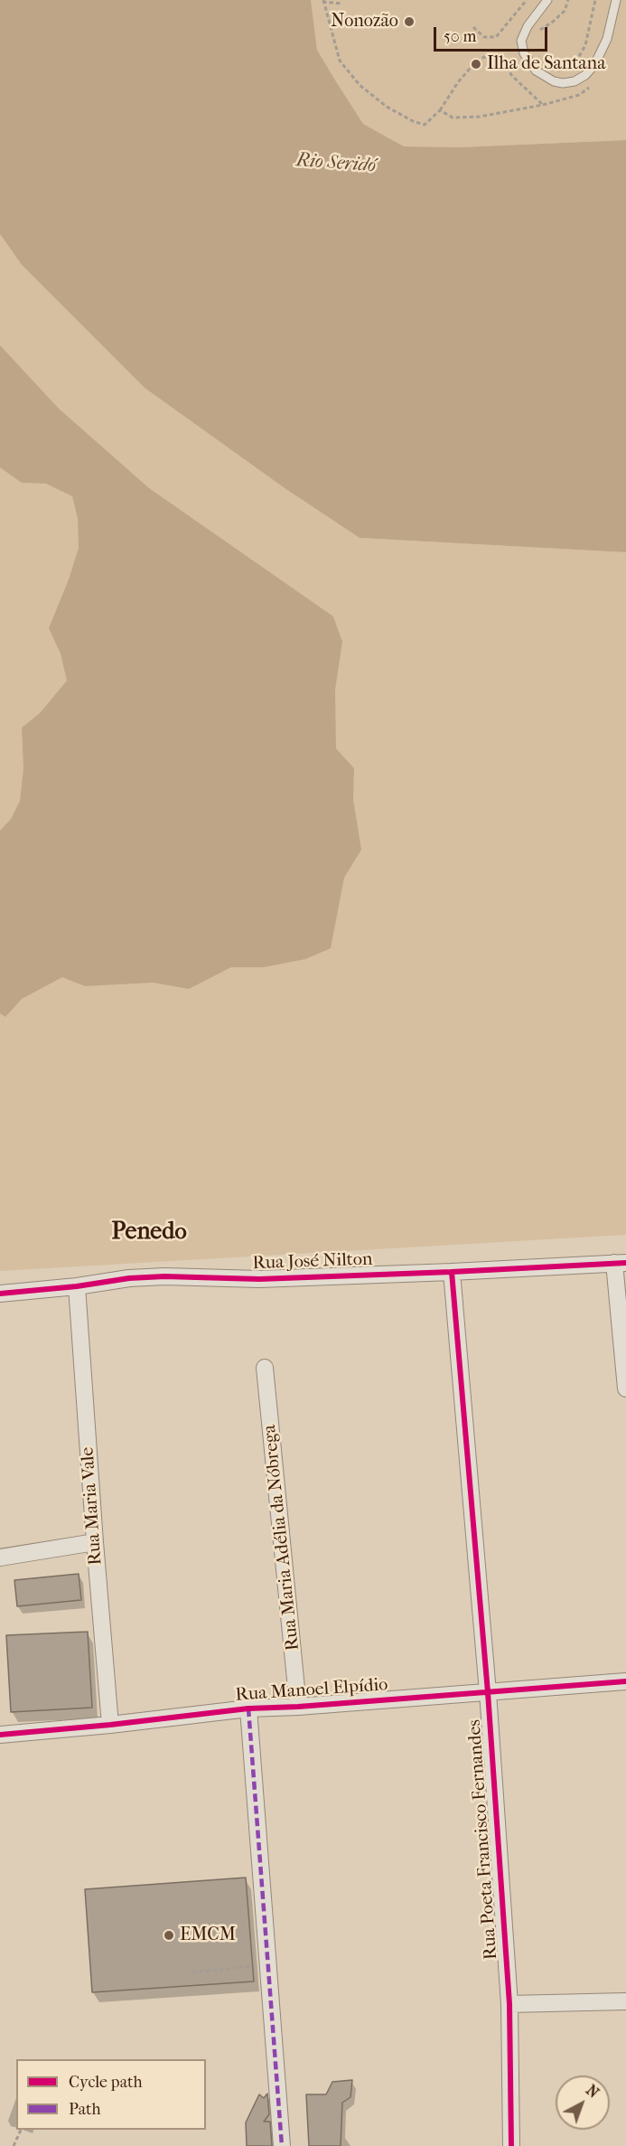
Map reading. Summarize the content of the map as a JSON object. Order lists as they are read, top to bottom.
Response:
{
  "streets": {
    "street": [
      "Rua José Nilton",
      "Rua Maria Vale",
      "Rua Maria Adélia da Nóbrega",
      "Rua Manoel Elpídio",
      "Rua Poeta Francisco Fernandes"
    ]
  },
  "crossings": [
    ["Rua José Nilton", "Rua Maria Vale"],
    ["Rua José Nilton", "Rua Poeta Francisco Fernandes"],
    ["Rua Maria Vale", "Rua Manoel Elpídio"],
    ["Rua Maria Adélia da Nóbrega", "Rua Manoel Elpídio"],
    ["Rua Manoel Elpídio", "Rua Poeta Francisco Fernandes"]
  ],
  "districts": ["Penedo"],
  "water": ["Rio Seridó"],
  "places": ["Nonozão", "Ilha de Santana", "EMCM"],
  "legend": ["Cycle path", "Path"],
  "scale_bar": "50 m",
  "north": "top right"
}
